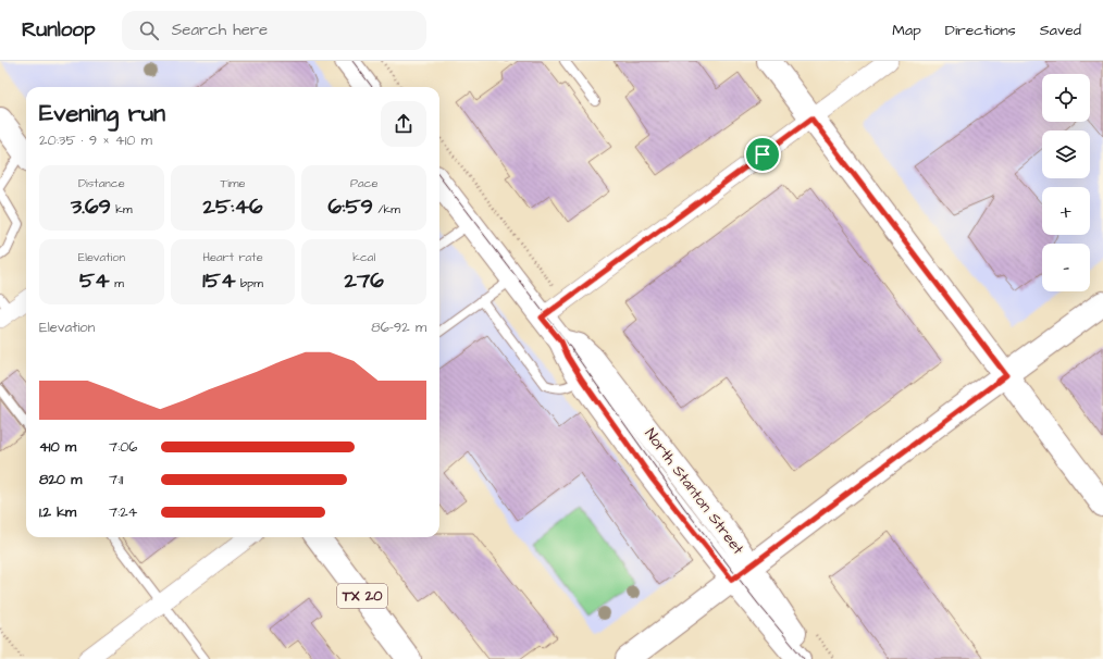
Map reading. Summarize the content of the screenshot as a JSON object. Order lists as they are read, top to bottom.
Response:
{
  "streets": {
    "main road": ["North Stanton Street", "TX 20"]
  },
  "page": {
    "header": "Runloop",
    "search": "Search here",
    "nav": ["Map", "Directions", "Saved"],
    "map_buttons": ["+", "−"],
    "heading": ["Evening run", "20:35 · 9 × 410 m"],
    "stats": [
      ["Distance", "3.69 km"],
      ["Time", "25:46"],
      ["Pace", "6:59 /km"],
      ["Elevation", "54 m"],
      ["Heart rate", "154 bpm"],
      ["kcal", "276"]
    ],
    "chart": ["Elevation", "86–92 m"],
    "list": [
      {
        "name": "410 m",
        "note": "7:06"
      },
      {
        "name": "820 m",
        "note": "7:11"
      },
      {
        "name": "1.2 km",
        "note": "7:24"
      }
    ]
  }
}
